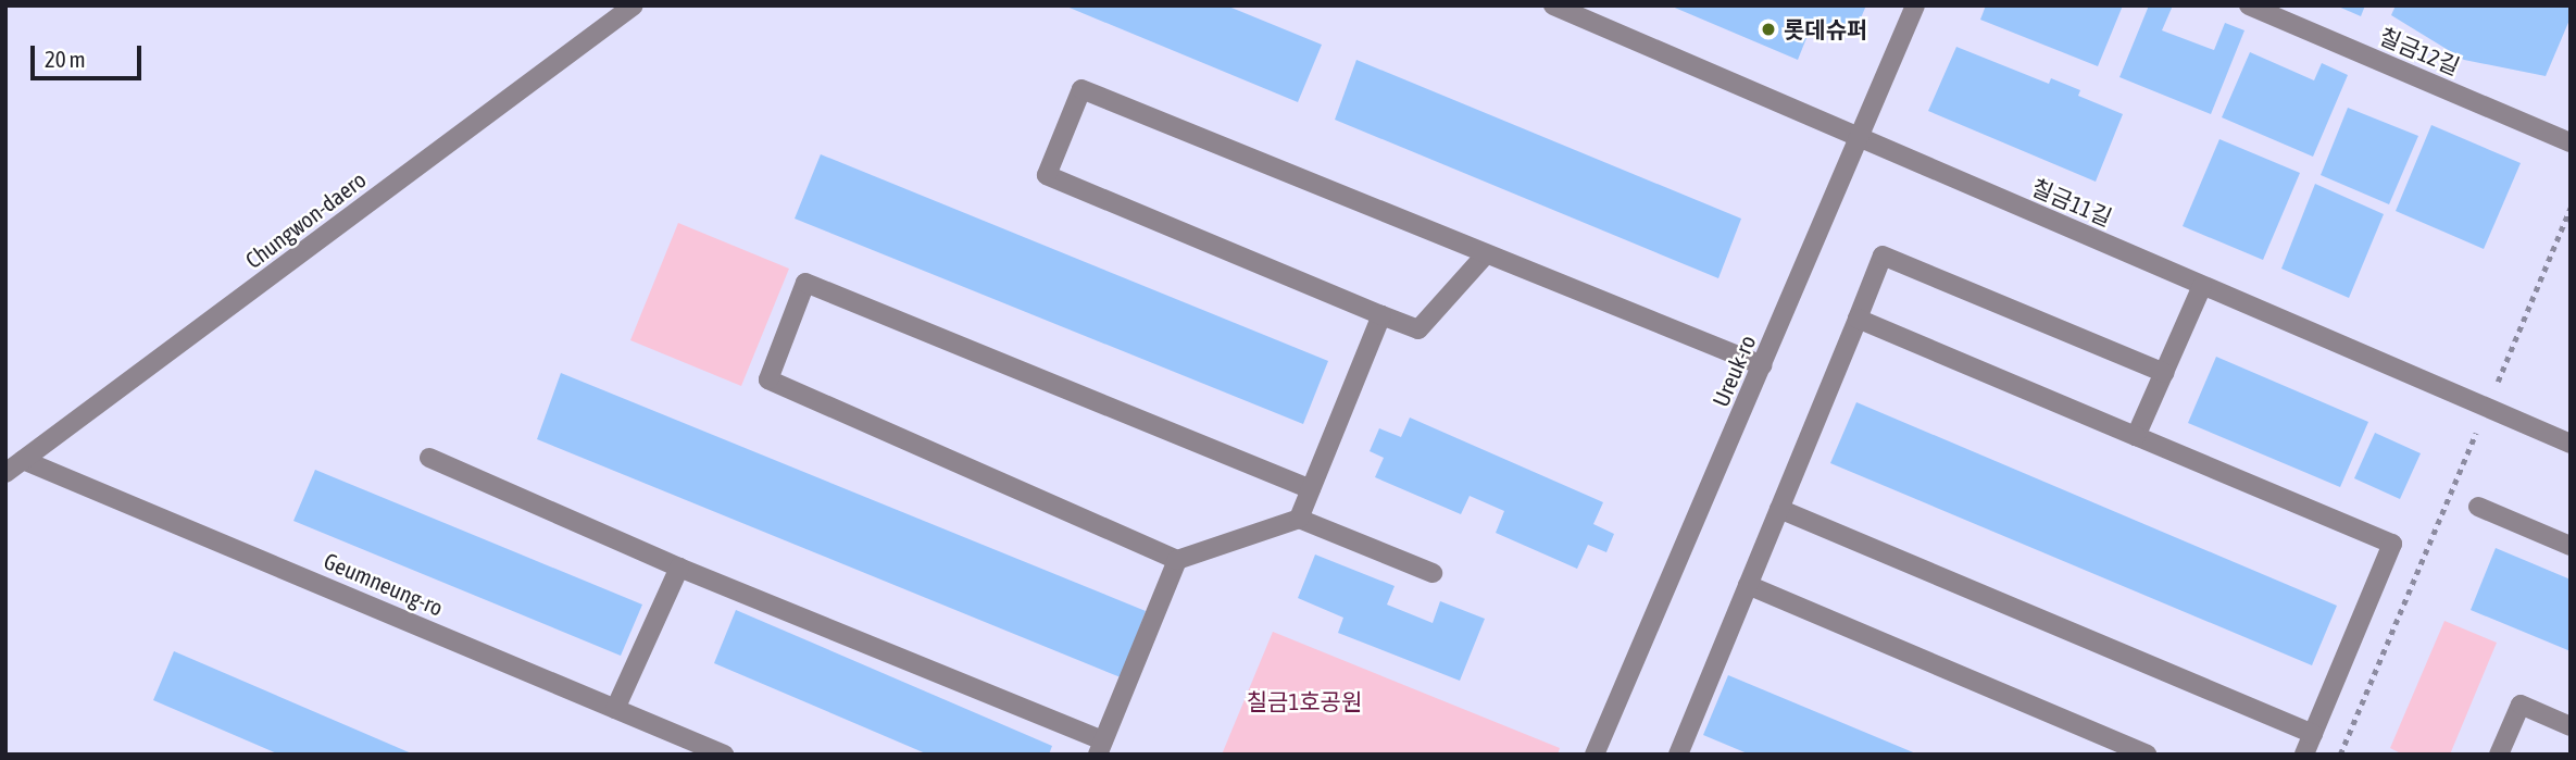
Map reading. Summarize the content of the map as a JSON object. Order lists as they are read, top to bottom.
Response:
{
  "streets": {
    "street": [
      "칠금12길",
      "칠금11길",
      "Chungwon-daero",
      "Ureuk-ro",
      "Geumneung-ro"
    ]
  },
  "crossings": [
    ["칠금11길", "Ureuk-ro"],
    ["Chungwon-daero", "Geumneung-ro"]
  ],
  "parks": ["칠금1호공원"],
  "places": ["롯데슈퍼"],
  "scale_bar": "20 m"
}
